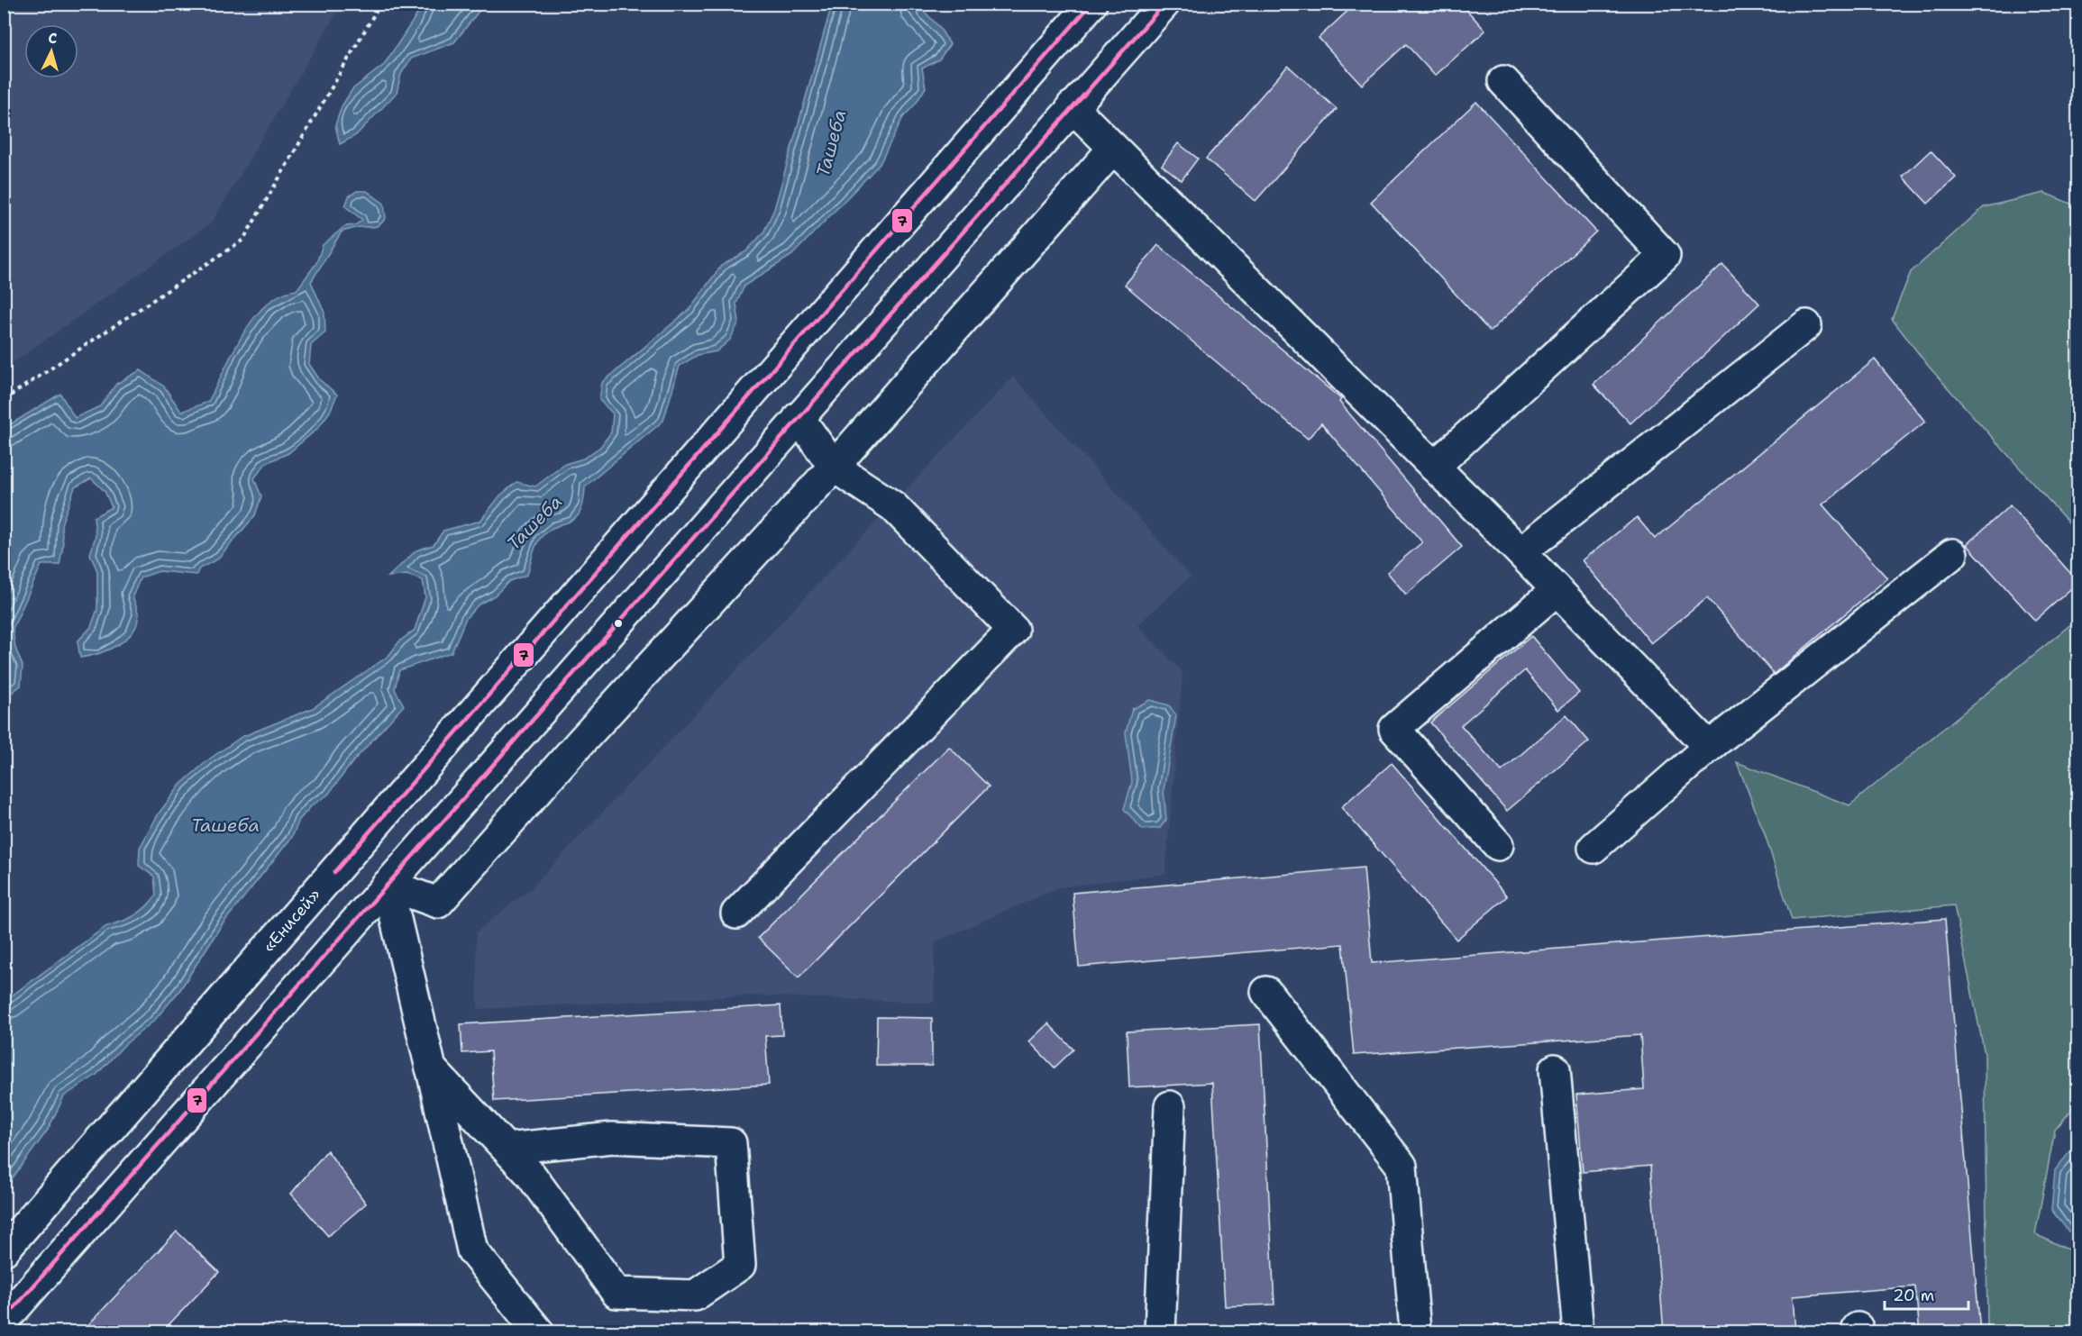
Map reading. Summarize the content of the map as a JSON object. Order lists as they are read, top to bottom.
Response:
{
  "streets": {
    "main road": ["«Енисей»"]
  },
  "water": ["Ташеба"],
  "lines": ["transit line 7"],
  "scale_bar": "20 m",
  "north": "top"
}
